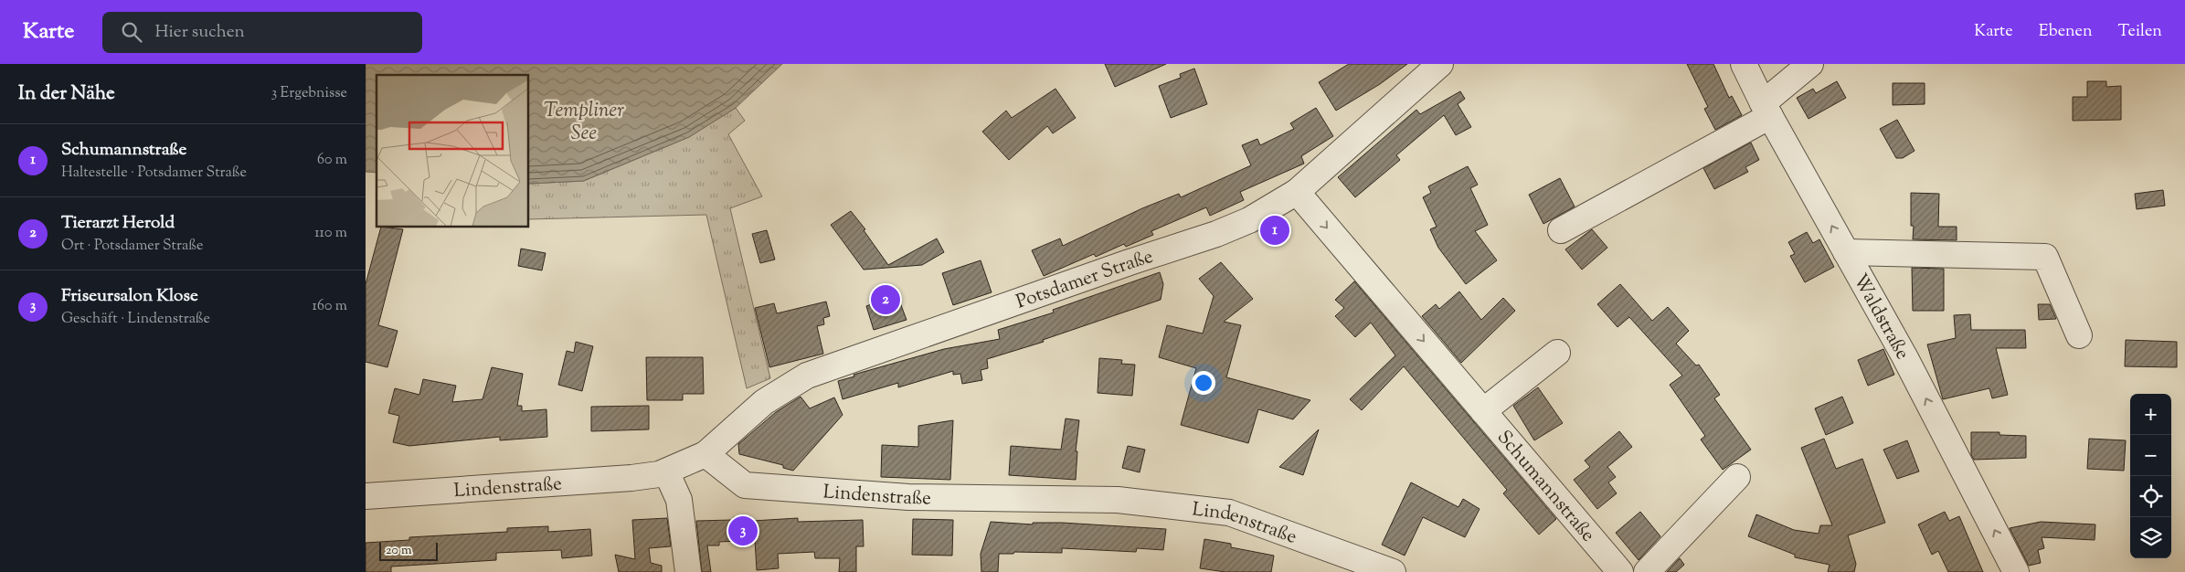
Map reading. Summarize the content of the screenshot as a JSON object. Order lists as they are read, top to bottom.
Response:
{
  "streets": {
    "street": [
      "Potsdamer Straße",
      "Waldstraße",
      "Lindenstraße",
      "Schumannstraße"
    ]
  },
  "crossings": [
    ["Potsdamer Straße", "Lindenstraße"],
    ["Potsdamer Straße", "Schumannstraße"]
  ],
  "one_way": ["Waldstraße", "Schumannstraße"],
  "water": ["Templiner See"],
  "scale_bar": "20 m",
  "page": {
    "header": "Karte",
    "search": "Hier suchen",
    "nav": ["Karte", "Ebenen", "Teilen"],
    "heading": ["In der Nähe", "3 Ergebnisse"],
    "list": [
      {
        "mark": "1",
        "name": "Schumannstraße",
        "note": "Haltestelle · Potsdamer Straße",
        "value": "60 m"
      },
      {
        "mark": "2",
        "name": "Tierarzt Herold",
        "note": "Ort · Potsdamer Straße",
        "value": "110 m"
      },
      {
        "mark": "3",
        "name": "Friseursalon Klose",
        "note": "Geschäft · Lindenstraße",
        "value": "160 m"
      }
    ],
    "pins": ["1", "2", "3"],
    "map_buttons": ["+", "−"],
    "scale": "20 m"
  }
}
